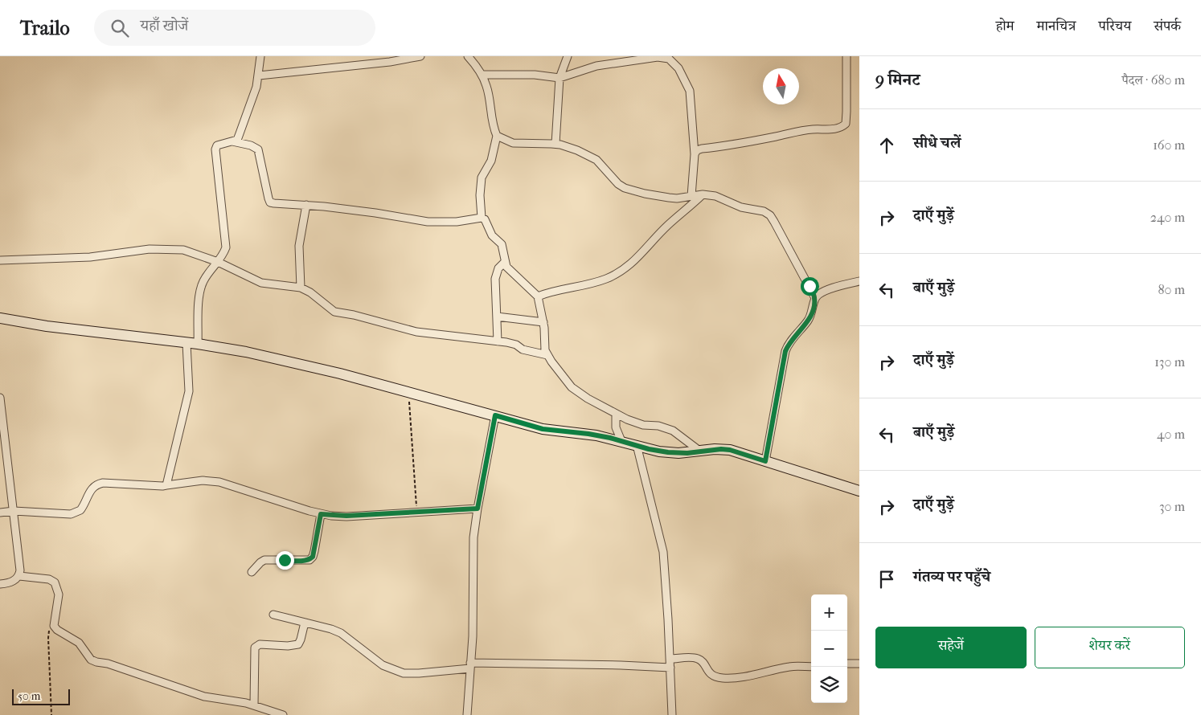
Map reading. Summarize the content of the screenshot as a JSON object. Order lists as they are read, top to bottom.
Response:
{
  "scale_bar": "50 m",
  "north": "top",
  "page": {
    "header": "Trailo",
    "search": "यहाँ खोजें",
    "nav": [
      "होम",
      "मानचित्र",
      "परिचय",
      "संपर्क"
    ],
    "heading": ["9 मिनट", "पैदल · 680 m"],
    "list": [
      ["सीधे चलें", "160 m"],
      ["दाएँ मुड़ें", "240 m"],
      ["बाएँ मुड़ें", "80 m"],
      ["दाएँ मुड़ें", "130 m"],
      ["बाएँ मुड़ें", "40 m"],
      ["दाएँ मुड़ें", "30 m"],
      "गंतव्य पर पहुँचे"
    ],
    "map_buttons": ["+", "−"],
    "buttons": ["सहेजें", "शेयर करें"],
    "scale": "50 m"
  }
}
